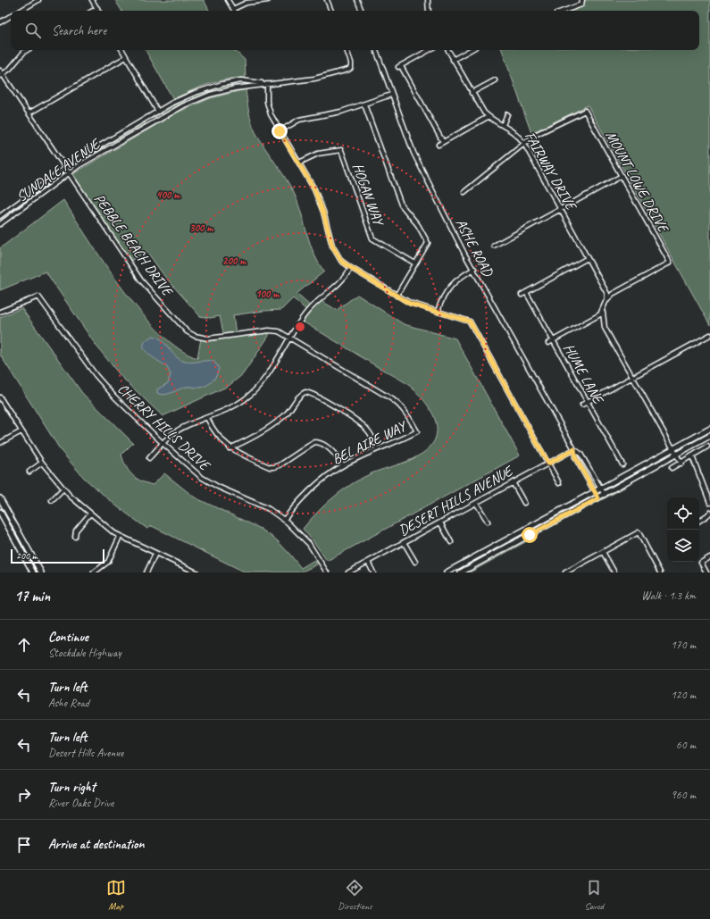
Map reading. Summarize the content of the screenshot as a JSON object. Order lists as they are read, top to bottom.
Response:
{
  "streets": {
    "street": [
      "SUNDALE AVENUE",
      "FAIRWAY DRIVE",
      "MOUNT LOWE DRIVE",
      "HOGAN WAY",
      "PEBBLE BEACH DRIVE",
      "ASHE ROAD",
      "HUME LANE",
      "CHERRY HILLS DRIVE",
      "BEL AIRE WAY",
      "DESERT HILLS AVENUE"
    ]
  },
  "crossings": [
    ["SUNDALE AVENUE", "PEBBLE BEACH DRIVE"],
    ["FAIRWAY DRIVE", "MOUNT LOWE DRIVE"],
    ["PEBBLE BEACH DRIVE", "BEL AIRE WAY"],
    ["ASHE ROAD", "DESERT HILLS AVENUE"],
    ["CHERRY HILLS DRIVE", "BEL AIRE WAY"]
  ],
  "scale_bar": "200 m",
  "page": {
    "search": "Search here",
    "scale": "200 m",
    "heading": ["17 min", "Walk · 1.3 km"],
    "list": [
      ["Continue", "Stockdale Highway", "170 m"],
      ["Turn left", "Ashe Road", "120 m"],
      ["Turn left", "Desert Hills Avenue", "60 m"],
      ["Turn right", "River Oaks Drive", "960 m"],
      "Arrive at destination"
    ],
    "nav": ["Map", "Directions", "Saved"]
  },
  "rings": [
    "400 m",
    "300 m",
    "200 m",
    "100 m"
  ]
}
